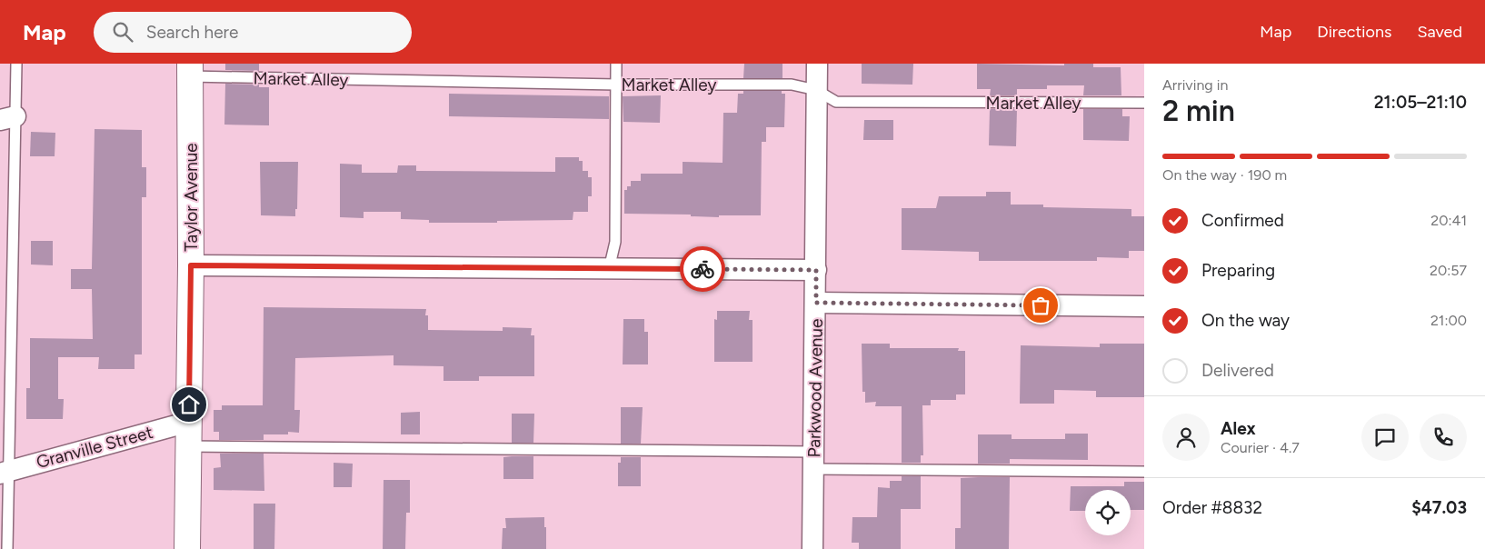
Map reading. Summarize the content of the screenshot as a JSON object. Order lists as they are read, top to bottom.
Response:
{
  "streets": {
    "main road": ["Taylor Avenue"],
    "street": ["Parkwood Avenue", "Granville Street"],
    "lane": ["Market Alley"]
  },
  "crossings": [
    ["Market Alley", "Taylor Avenue"],
    ["Market Alley", "Parkwood Avenue"],
    ["Taylor Avenue", "Granville Street"]
  ],
  "page": {
    "header": "Map",
    "search": "Search here",
    "nav": ["Map", "Directions", "Saved"],
    "heading": ["2 min", "Arriving in", "21:05–21:10"],
    "panel": [
      "Alex",
      "Courier · 4.7",
      "Order #8832",
      "$47.03"
    ],
    "bar": "On the way · 190 m",
    "list": [
      ["Confirmed", "20:41"],
      ["Preparing", "20:57"],
      ["On the way", "21:00"],
      "Delivered"
    ]
  }
}
